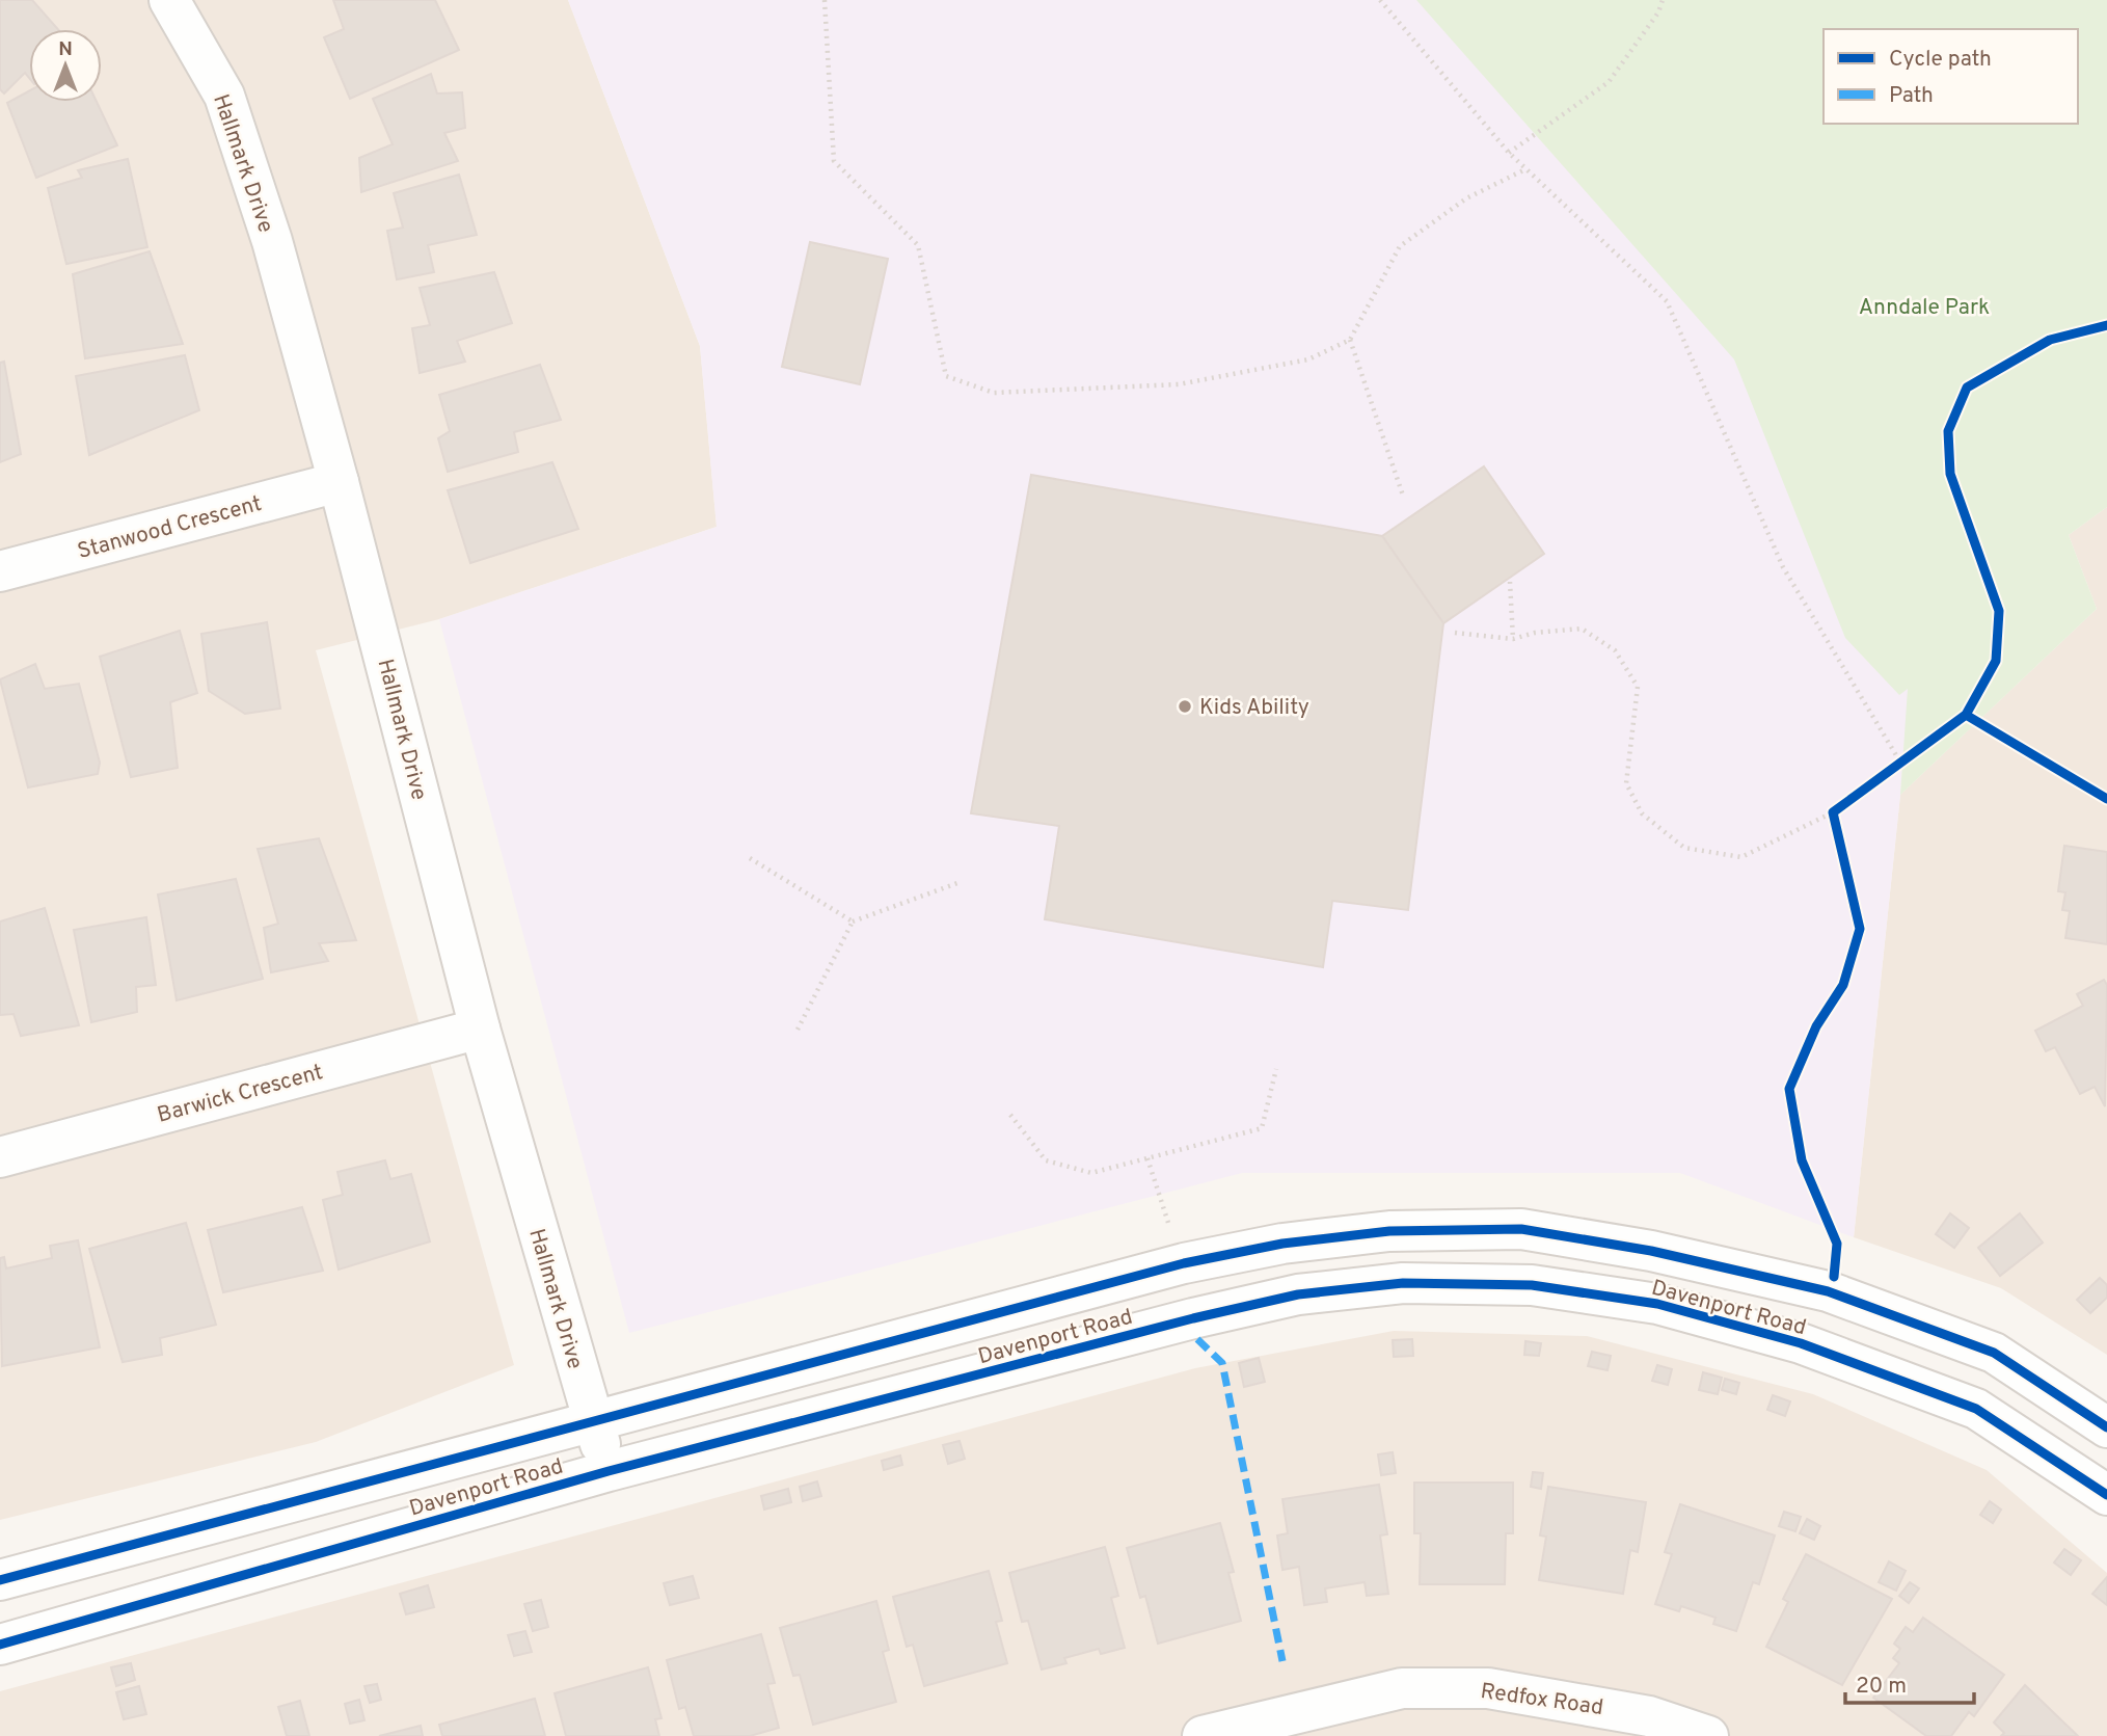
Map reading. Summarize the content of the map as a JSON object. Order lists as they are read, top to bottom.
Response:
{
  "streets": {
    "street": [
      "Hallmark Drive",
      "Stanwood Crescent",
      "Barwick Crescent",
      "Davenport Road",
      "Redfox Road"
    ]
  },
  "crossings": [
    ["Hallmark Drive", "Stanwood Crescent"],
    ["Hallmark Drive", "Barwick Crescent"],
    ["Hallmark Drive", "Davenport Road"]
  ],
  "parks": ["Anndale Park"],
  "places": ["Kids Ability"],
  "legend": ["Cycle path", "Path"],
  "scale_bar": "20 m",
  "north": "top"
}
